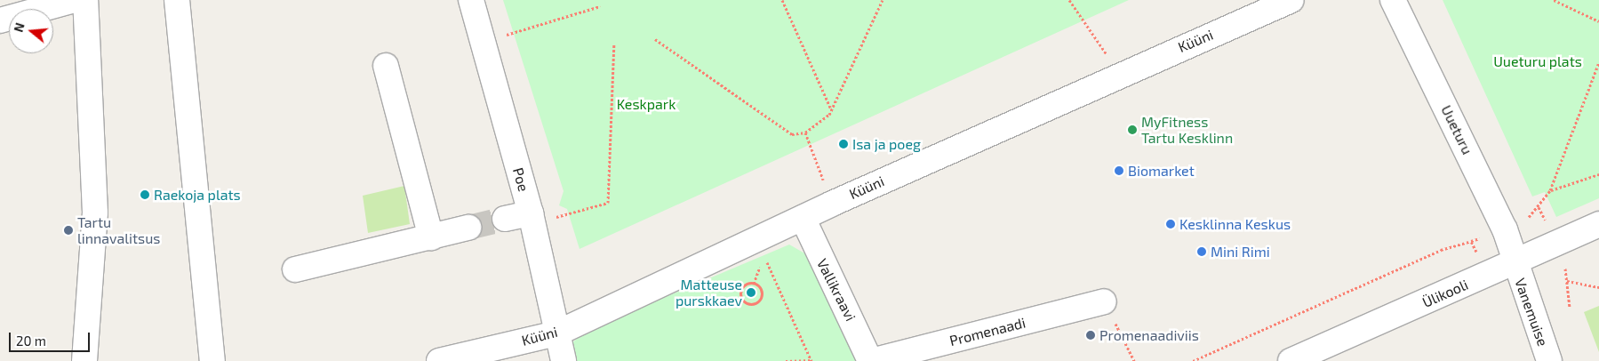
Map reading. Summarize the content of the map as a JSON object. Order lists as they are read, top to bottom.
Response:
{
  "streets": {
    "street": [
      "Küüni",
      "Uueturu",
      "Poe",
      "Vallikraavi",
      "Ülikooli",
      "Vanemuise",
      "Promenaadi"
    ]
  },
  "crossings": [
    ["Küüni", "Poe"],
    ["Küüni", "Vallikraavi"],
    ["Uueturu", "Ülikooli"],
    ["Uueturu", "Vanemuise"],
    ["Vallikraavi", "Promenaadi"],
    ["Ülikooli", "Vanemuise"]
  ],
  "parks": ["Uueturu plats", "Keskpark"],
  "places": [
    "MyFitness Tartu Kesklinn",
    "Isa ja poeg",
    "Biomarket",
    "Raekoja plats",
    "Kesklinna Keskus",
    "Tartu linnavalitsus",
    "Mini Rimi",
    "Matteuse purskkaev",
    "Promenaadiviis"
  ],
  "scale_bar": "20 m",
  "north": "left"
}
